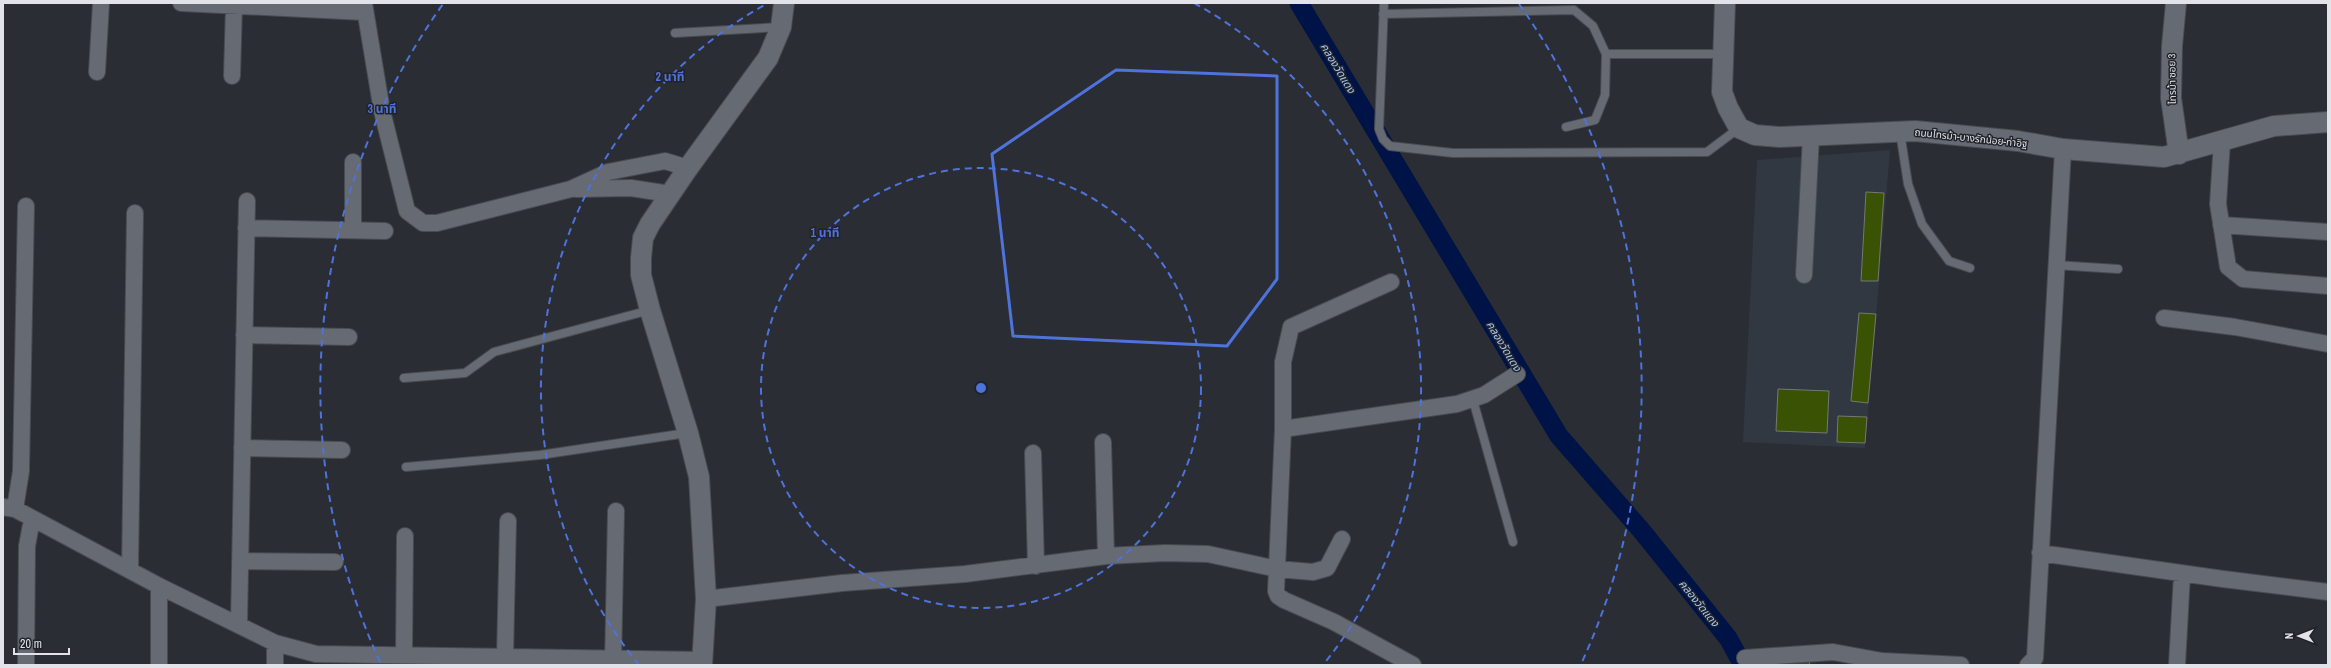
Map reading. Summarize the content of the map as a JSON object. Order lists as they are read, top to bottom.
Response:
{
  "streets": {
    "street": ["ไทรม้า ซอย 3", "ถนนไทรม้า-บางรักน้อย-ท่าอิฐ"]
  },
  "crossings": [
    ["ไทรม้า ซอย 3", "ถนนไทรม้า-บางรักน้อย-ท่าอิฐ"]
  ],
  "water": ["คลองวัดแดง"],
  "scale_bar": "20 m",
  "north": "left",
  "rings": ["2 นาที", "3 นาที", "1 นาที"]
}
